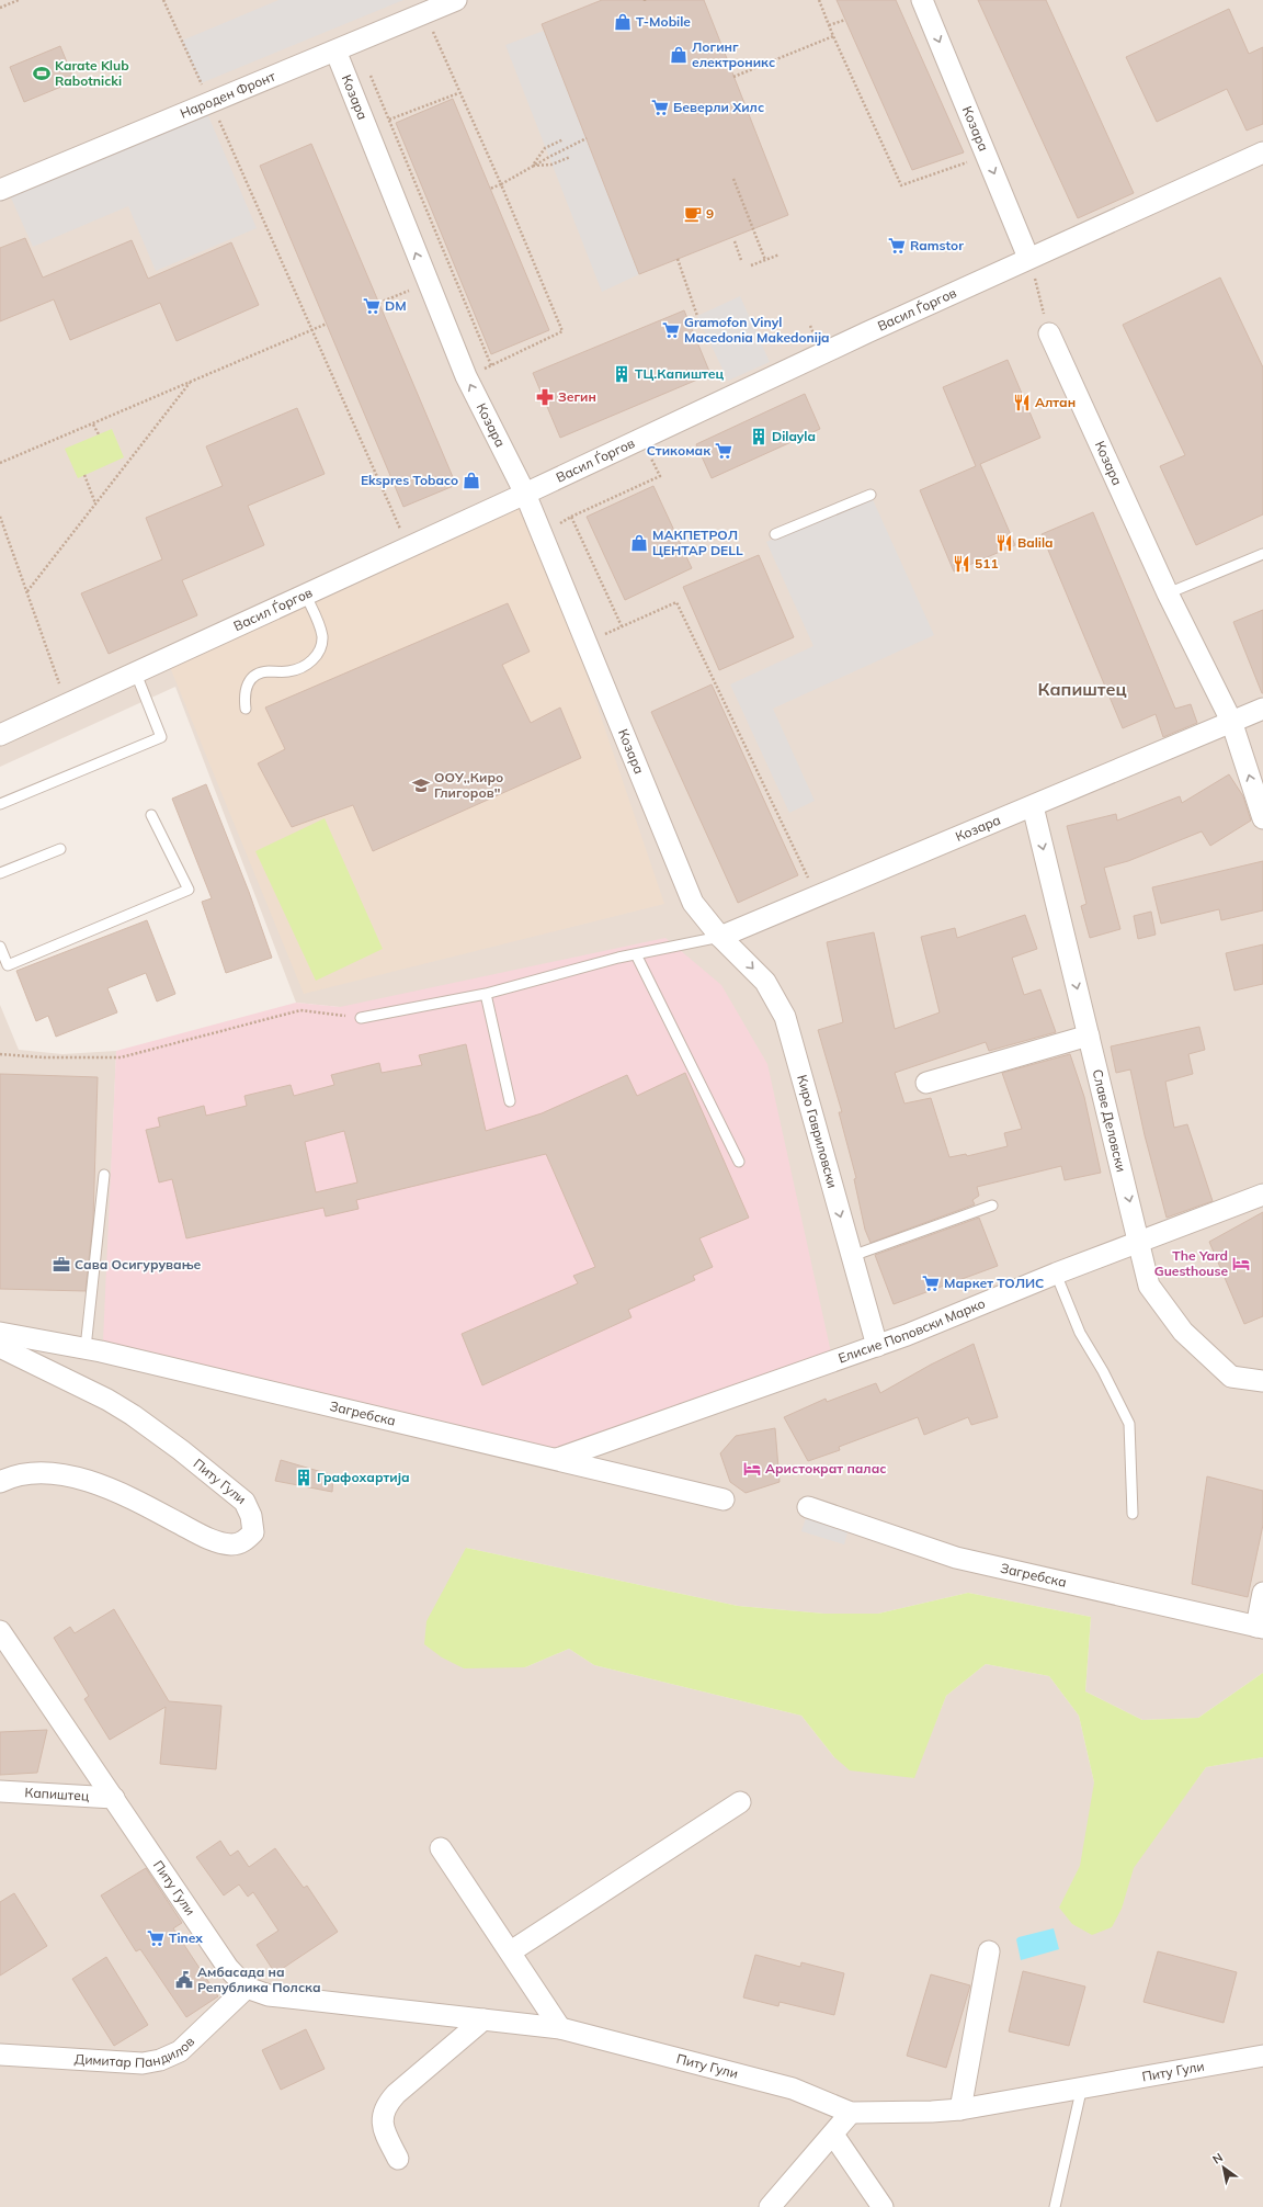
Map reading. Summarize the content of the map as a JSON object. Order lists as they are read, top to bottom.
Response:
{
  "streets": {
    "street": [
      "Народен Фронт",
      "Козара",
      "Васил Ѓоргов",
      "Славе Деловски",
      "Киро Гавриловски",
      "Елисие Поповски Марко",
      "Загребска",
      "Питу Гули",
      "Капиштец",
      "Димитар Пандилов"
    ]
  },
  "crossings": [
    ["Народен Фронт", "Козара"],
    ["Козара", "Васил Ѓоргов"],
    ["Козара", "Славе Деловски"],
    ["Козара", "Киро Гавриловски"],
    ["Славе Деловски", "Елисие Поповски Марко"],
    ["Киро Гавриловски", "Елисие Поповски Марко"],
    ["Елисие Поповски Марко", "Загребска"],
    ["Питу Гули", "Капиштец"],
    ["Питу Гули", "Димитар Пандилов"]
  ],
  "one_way": ["Славе Деловски", "Киро Гавриловски"],
  "districts": ["Капиштец"],
  "places": {
    "shop": [
      "T-Mobile",
      "Логинг електроникс",
      "Ekspres Tobaco",
      "МАКПЕТРОЛ ЦЕНТАР DELL"
    ],
    "sports": ["Karate Klub Rabotnicki"],
    "supermarket": [
      "Беверли Хилс",
      "Ramstor",
      "DM",
      "Gramofon Vinyl Macedonia Makedonija",
      "Стикомак",
      "Маркет ТОЛИС",
      "Tinex"
    ],
    "cafe": ["9"],
    "building": ["ТЦ.Капиштец", "Dilayla", "Графохартија"],
    "pharmacy": ["Зегин"],
    "restaurant": ["Алтан", "Balila", "511"],
    "school or university": ["ООУ,,Киро Глигоров''"],
    "hotel": ["The Yard Guesthouse", "Аристократ палас"],
    "office": ["Сава Осигурување"],
    "public building": ["Амбасада на Република Полска"]
  },
  "north": "top left"
}
